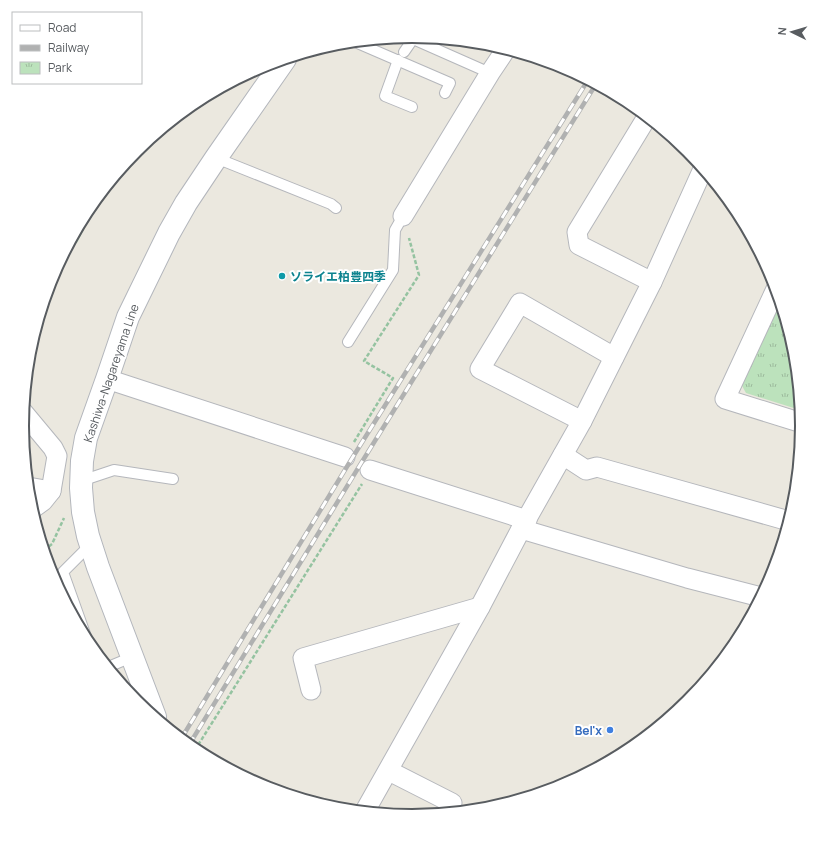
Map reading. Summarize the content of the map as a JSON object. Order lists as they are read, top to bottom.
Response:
{
  "streets": {
    "main road": ["Kashiwa-Nagareyama Line"]
  },
  "places": ["ソライエ柏豊四季", "Bel'x"],
  "legend": ["Road", "Railway", "Park"],
  "north": "left"
}
